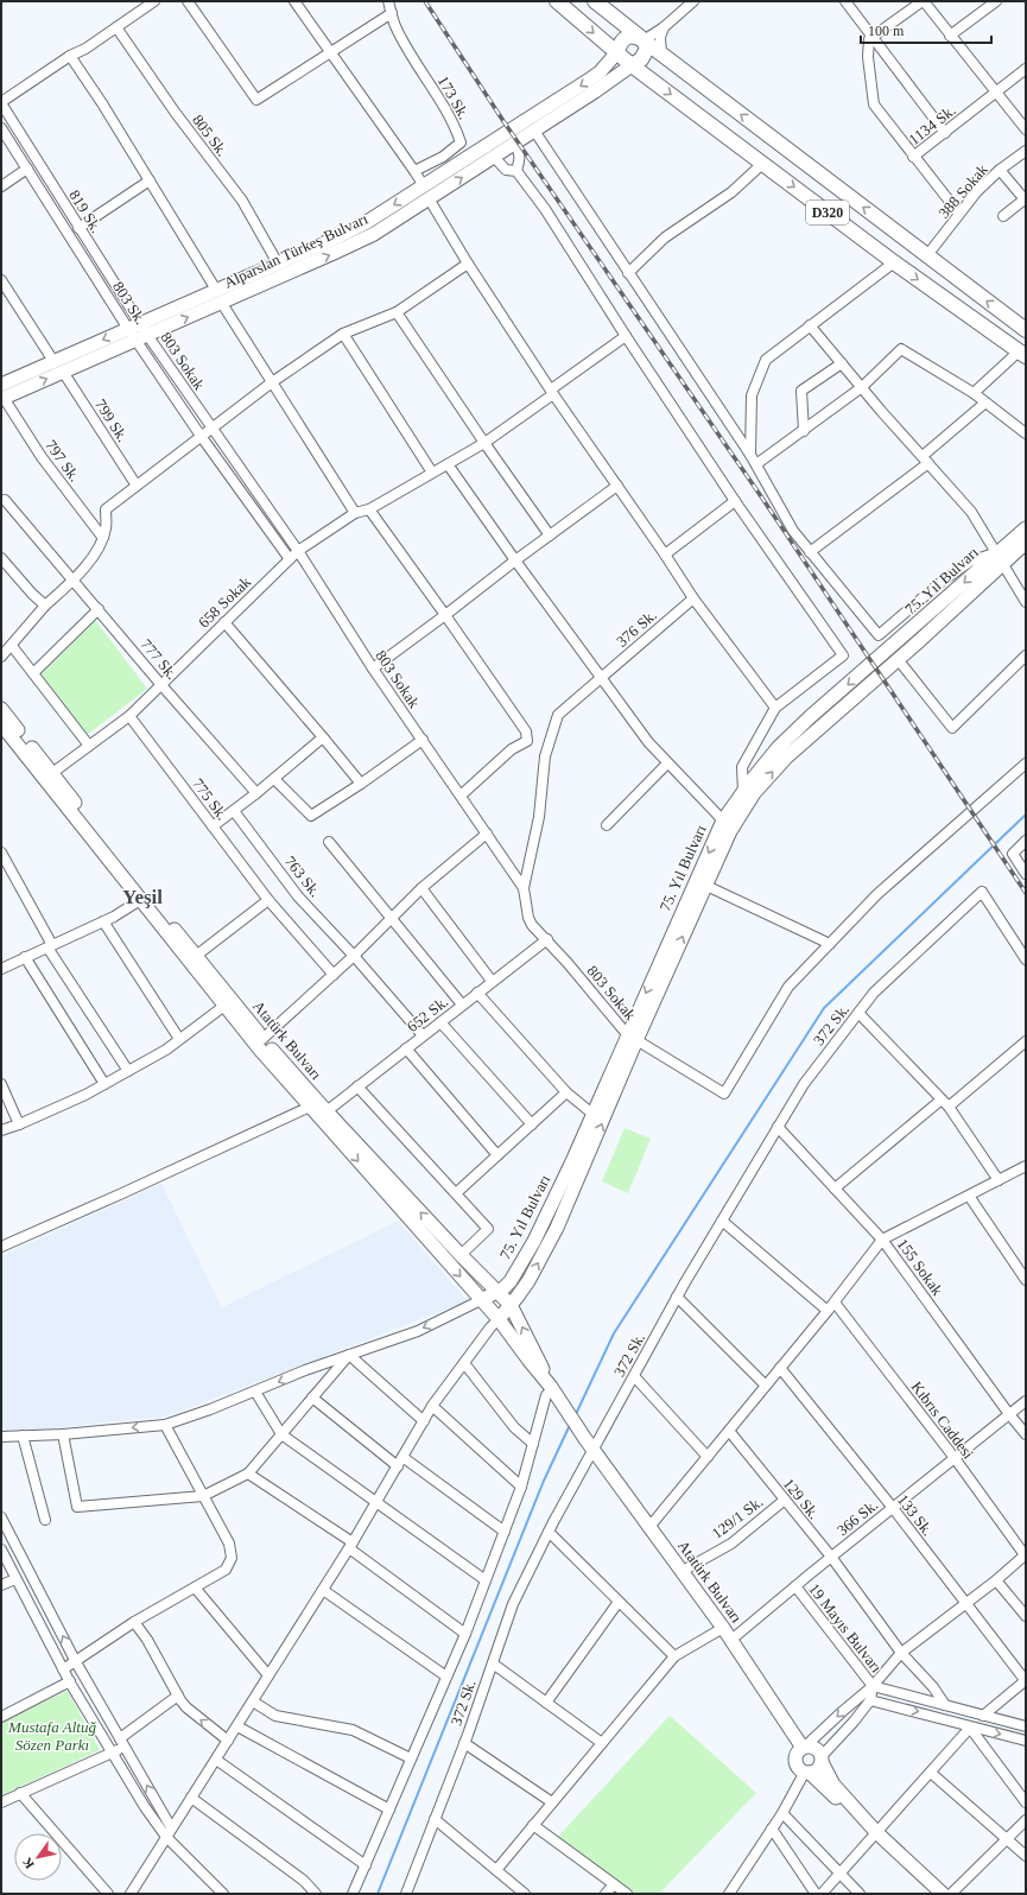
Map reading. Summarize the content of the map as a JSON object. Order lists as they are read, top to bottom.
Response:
{
  "streets": {
    "highway": ["D320"],
    "main road": ["Alparslan Türkeş Bulvarı", "75. Yıl Bulvarı", "Atatürk Bulvarı"],
    "street": [
      "173 Sk.",
      "1134 Sk.",
      "805 Sk.",
      "388 Sokak",
      "819 Sk.",
      "803 Sk.",
      "803 Sokak",
      "799 Sk.",
      "797 Sk.",
      "658 Sokak",
      "376 Sk.",
      "777 Sk.",
      "775 Sk.",
      "763 Sk.",
      "652 Sk.",
      "372 Sk.",
      "155 Sokak",
      "Kıbrıs Caddesi",
      "129 Sk.",
      "133 Sk.",
      "129/1 Sk.",
      "366 Sk.",
      "19 Mayıs Bulvarı"
    ]
  },
  "crossings": [
    ["1134 Sk.", "388 Sokak"],
    ["805 Sk.", "Alparslan Türkeş Bulvarı"],
    ["388 Sokak", "D320"],
    ["819 Sk.", "Alparslan Türkeş Bulvarı"],
    ["819 Sk.", "803 Sk."],
    ["819 Sk.", "803 Sokak"],
    ["D320", "Alparslan Türkeş Bulvarı"],
    ["Alparslan Türkeş Bulvarı", "803 Sk."],
    ["Alparslan Türkeş Bulvarı", "803 Sokak"],
    ["Alparslan Türkeş Bulvarı", "799 Sk."],
    ["Alparslan Türkeş Bulvarı", "797 Sk."],
    ["803 Sk.", "803 Sokak"],
    ["803 Sk.", "658 Sokak"],
    ["803 Sokak", "75. Yıl Bulvarı"],
    ["803 Sokak", "658 Sokak"],
    ["803 Sokak", "376 Sk."],
    ["803 Sokak", "652 Sk."],
    ["75. Yıl Bulvarı", "Atatürk Bulvarı"],
    ["658 Sokak", "777 Sk."],
    ["658 Sokak", "775 Sk."],
    ["658 Sokak", "Atatürk Bulvarı"],
    ["763 Sk.", "652 Sk."],
    ["652 Sk.", "Atatürk Bulvarı"],
    ["372 Sk.", "Atatürk Bulvarı"],
    ["372 Sk.", "155 Sokak"],
    ["Atatürk Bulvarı", "129/1 Sk."],
    ["Atatürk Bulvarı", "366 Sk."],
    ["155 Sokak", "366 Sk."],
    ["Kıbrıs Caddesi", "366 Sk."],
    ["129 Sk.", "129/1 Sk."],
    ["129 Sk.", "366 Sk."],
    ["133 Sk.", "366 Sk."],
    ["366 Sk.", "19 Mayıs Bulvarı"]
  ],
  "districts": ["Yeşil"],
  "parks": ["Mustafa Altuğ Sözen Parkı"],
  "scale_bar": "100 m",
  "north": "bottom left"
}
